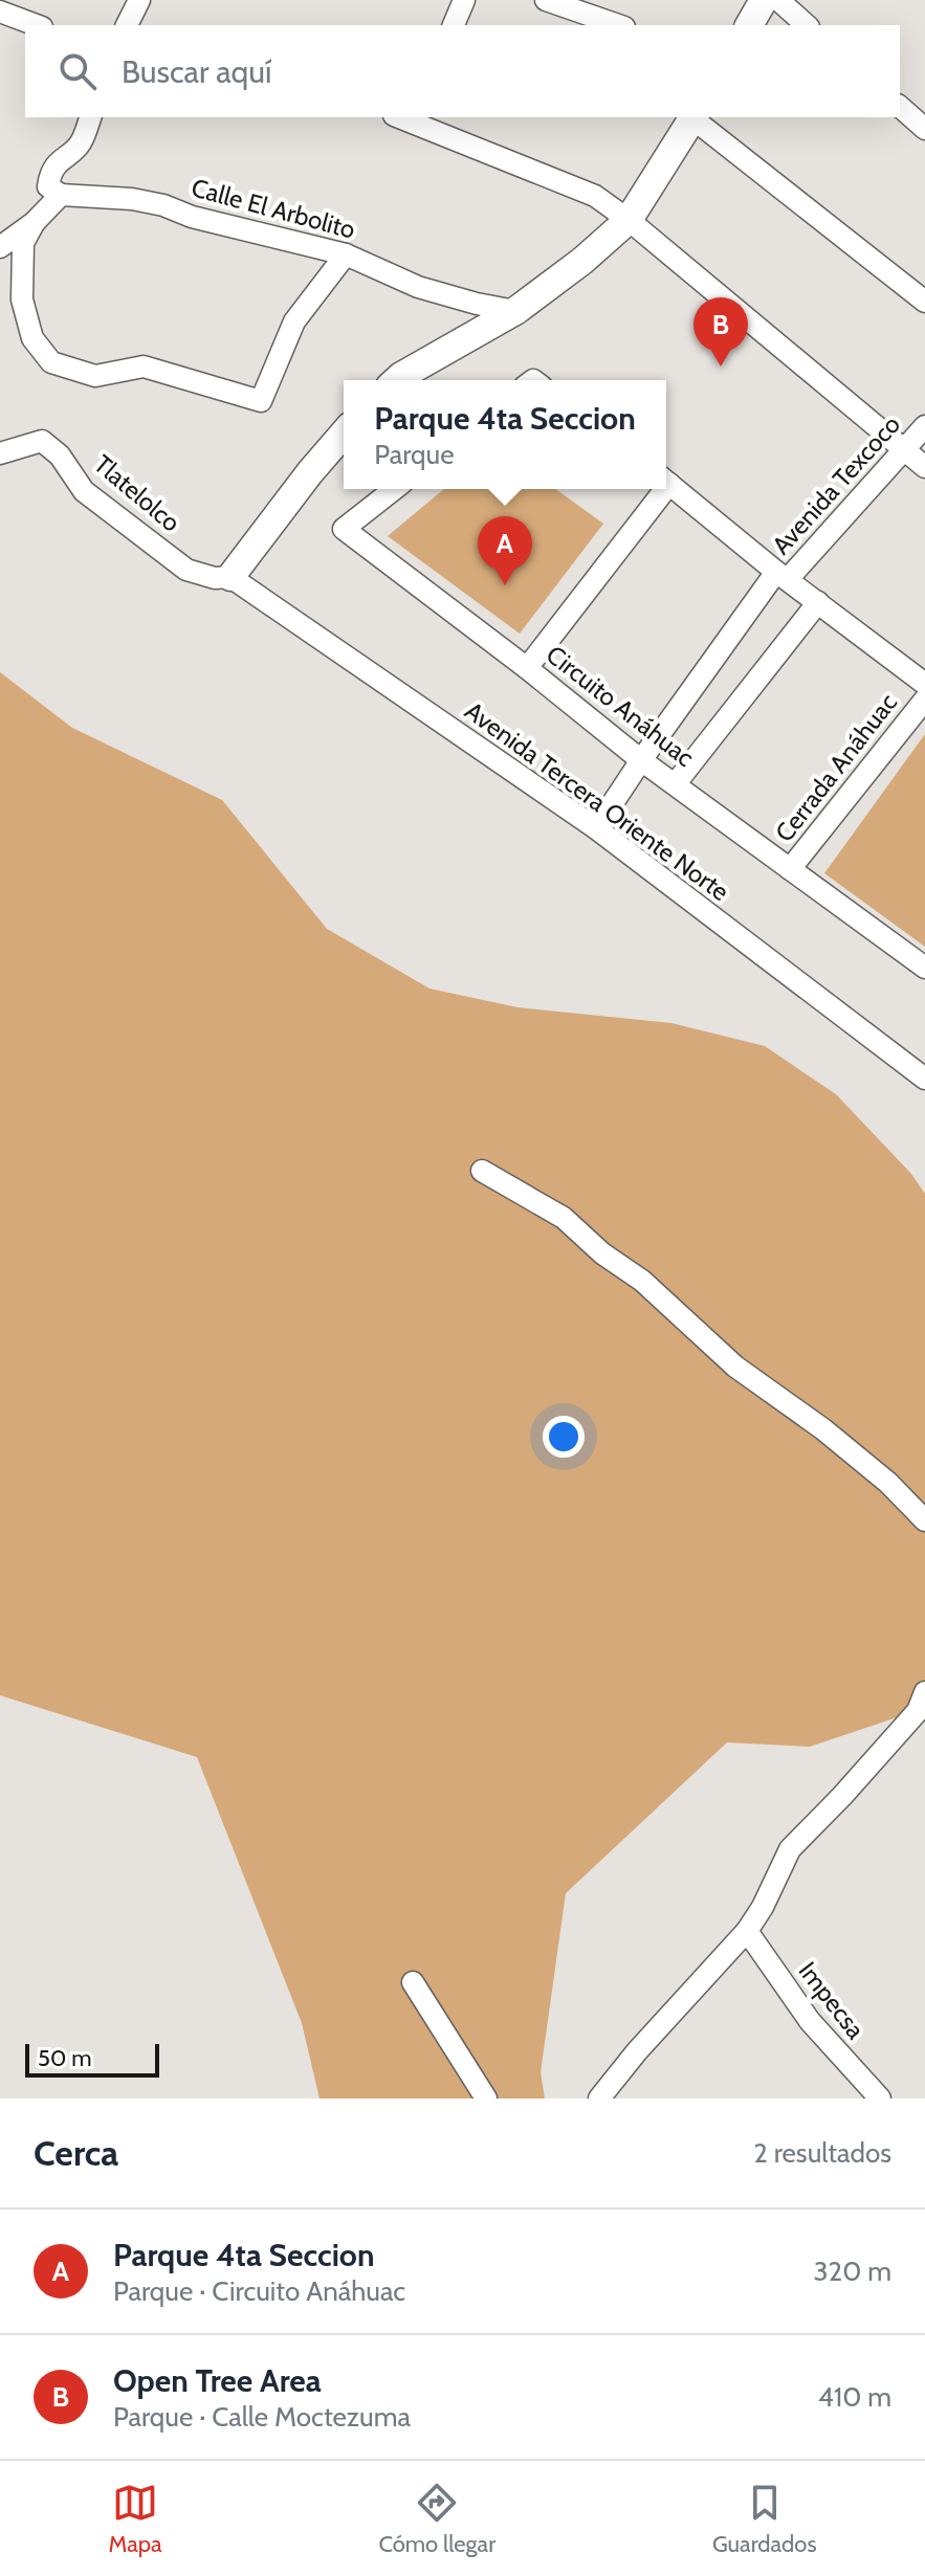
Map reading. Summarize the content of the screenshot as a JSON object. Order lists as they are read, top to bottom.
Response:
{
  "streets": {
    "street": [
      "Calle El Arbolito",
      "Avenida Texcoco",
      "Tlatelolco",
      "Circuito Anáhuac",
      "Cerrada Anáhuac",
      "Avenida Tercera Oriente Norte",
      "Impecsa"
    ]
  },
  "crossings": [
    ["Avenida Texcoco", "Circuito Anáhuac"],
    ["Avenida Texcoco", "Avenida Tercera Oriente Norte"],
    ["Tlatelolco", "Avenida Tercera Oriente Norte"],
    ["Circuito Anáhuac", "Cerrada Anáhuac"]
  ],
  "scale_bar": "50 m",
  "page": {
    "search": "Buscar aquí",
    "pins": ["B", "A"],
    "popup": ["Parque 4ta Seccion", "Parque"],
    "scale": "50 m",
    "heading": ["Cerca", "2 resultados"],
    "list": [
      {
        "mark": "A",
        "name": "Parque 4ta Seccion",
        "note": "Parque · Circuito Anáhuac",
        "value": "320 m"
      },
      {
        "mark": "B",
        "name": "Open Tree Area",
        "note": "Parque · Calle Moctezuma",
        "value": "410 m"
      }
    ],
    "nav": ["Mapa", "Cómo llegar", "Guardados"]
  }
}
